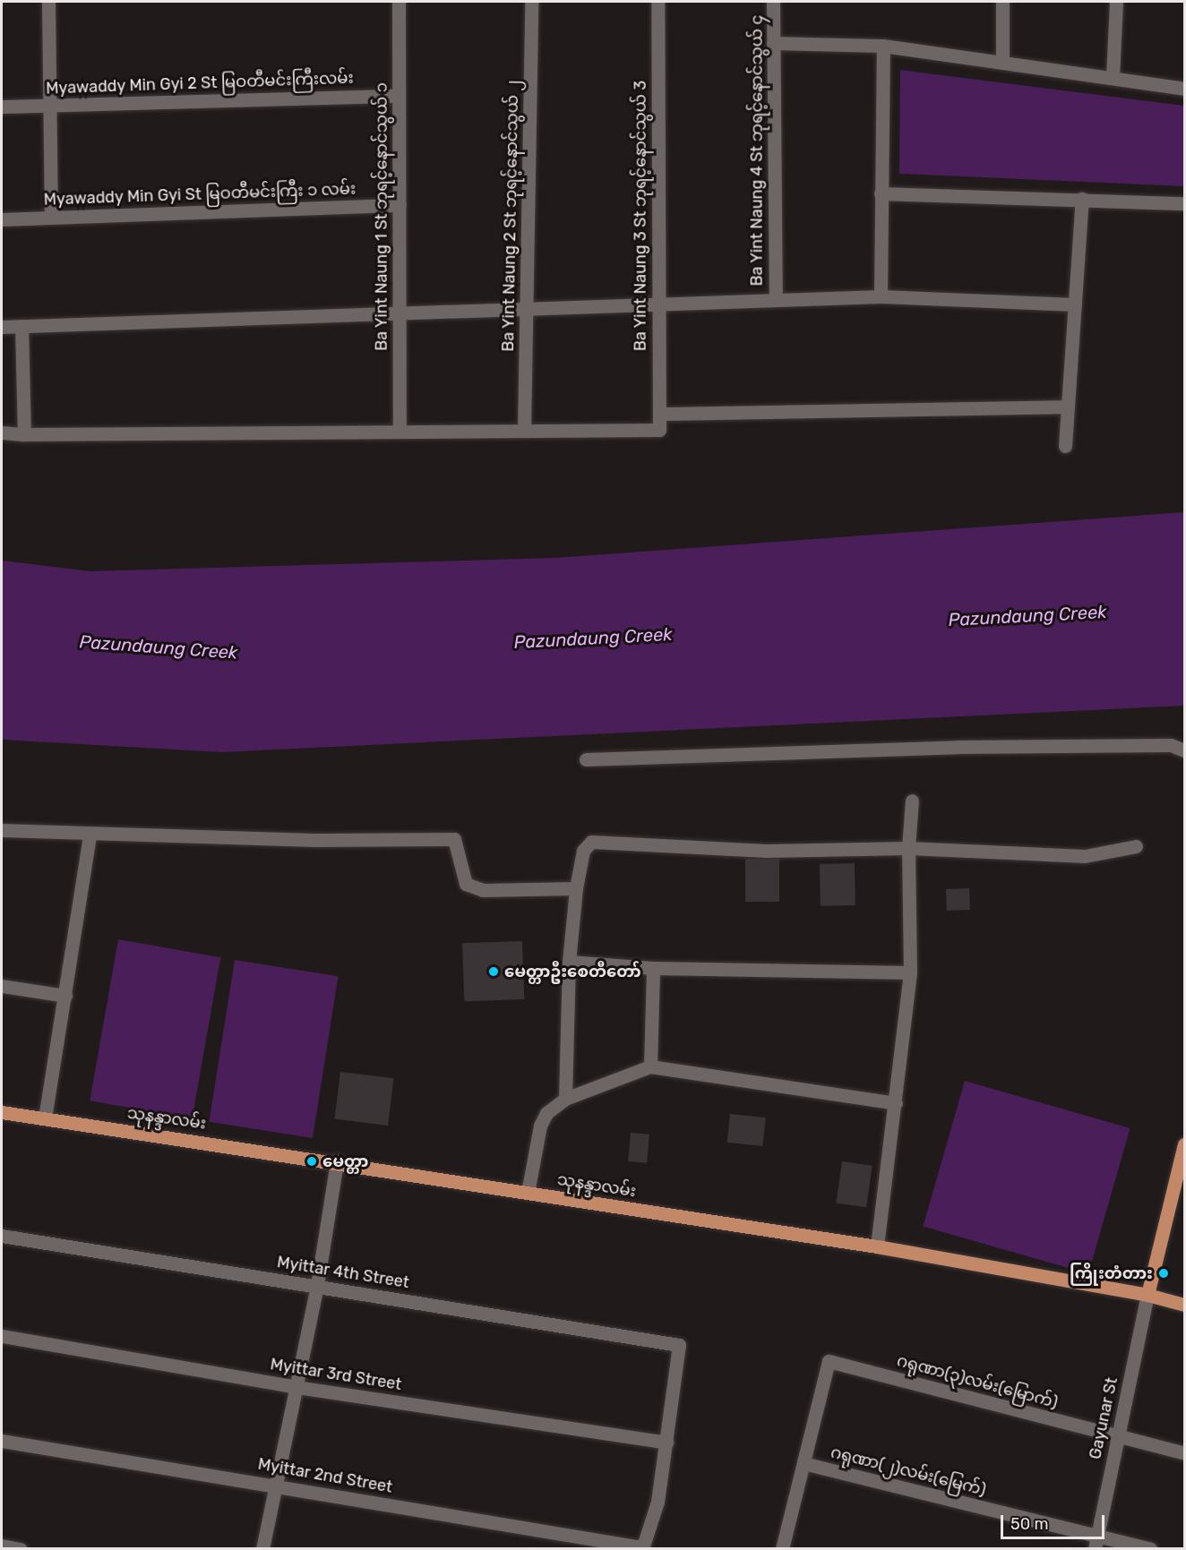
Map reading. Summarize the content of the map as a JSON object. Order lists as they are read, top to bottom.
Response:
{
  "streets": {
    "main road": ["သုနန္ဒာလမ်း"],
    "street": [
      "Myawaddy Min Gyi 2 St မြဝတီမင်းကြီးလမ်း",
      "Ba Yint Naung 4 St ဘုရင့်နောင်သွယ် ၄",
      "Myawaddy Min Gyi St မြဝတီမင်းကြီး ၁ လမ်း",
      "Ba Yint Naung 2 St ဘုရင့်နောင်သွယ် ၂",
      "Ba Yint Naung 3 St ဘုရင့်နောင်သွယ် 3",
      "Ba Yint Naung 1 St ဘုရင့်နောင်သွယ် ၁",
      "Myittar 4th Street",
      "Myittar 3rd Street",
      "ဂရုဏာ(၃)လမ်း(မြောက်)",
      "Gayunar St",
      "ဂရုဏာ(၂)လမ်း(မြေက်)",
      "Myittar 2nd Street"
    ]
  },
  "crossings": [
    ["Myawaddy Min Gyi 2 St မြဝတီမင်းကြီးလမ်း", "Ba Yint Naung 1 St ဘုရင့်နောင်သွယ် ၁"],
    ["Myawaddy Min Gyi St မြဝတီမင်းကြီး ၁ လမ်း", "Ba Yint Naung 1 St ဘုရင့်နောင်သွယ် ၁"],
    ["Ba Yint Naung 2 St ဘုရင့်နောင်သွယ် ၂", "Ba Yint Naung 3 St ဘုရင့်နောင်သွယ် 3"],
    ["သုနန္ဒာလမ်း", "Gayunar St"],
    ["Myittar 4th Street", "Myittar 3rd Street"],
    ["ဂရုဏာ(၃)လမ်း(မြောက်)", "Gayunar St"],
    ["ဂရုဏာ(၃)လမ်း(မြောက်)", "ဂရုဏာ(၂)လမ်း(မြေက်)"],
    ["Gayunar St", "ဂရုဏာ(၂)လမ်း(မြေက်)"]
  ],
  "water": ["Pazundaung Creek"],
  "places": ["မေတ္တာဦးစေတီတော်", "မေတ္တာ", "ကြိုးတံတား"],
  "scale_bar": "50 m"
}
